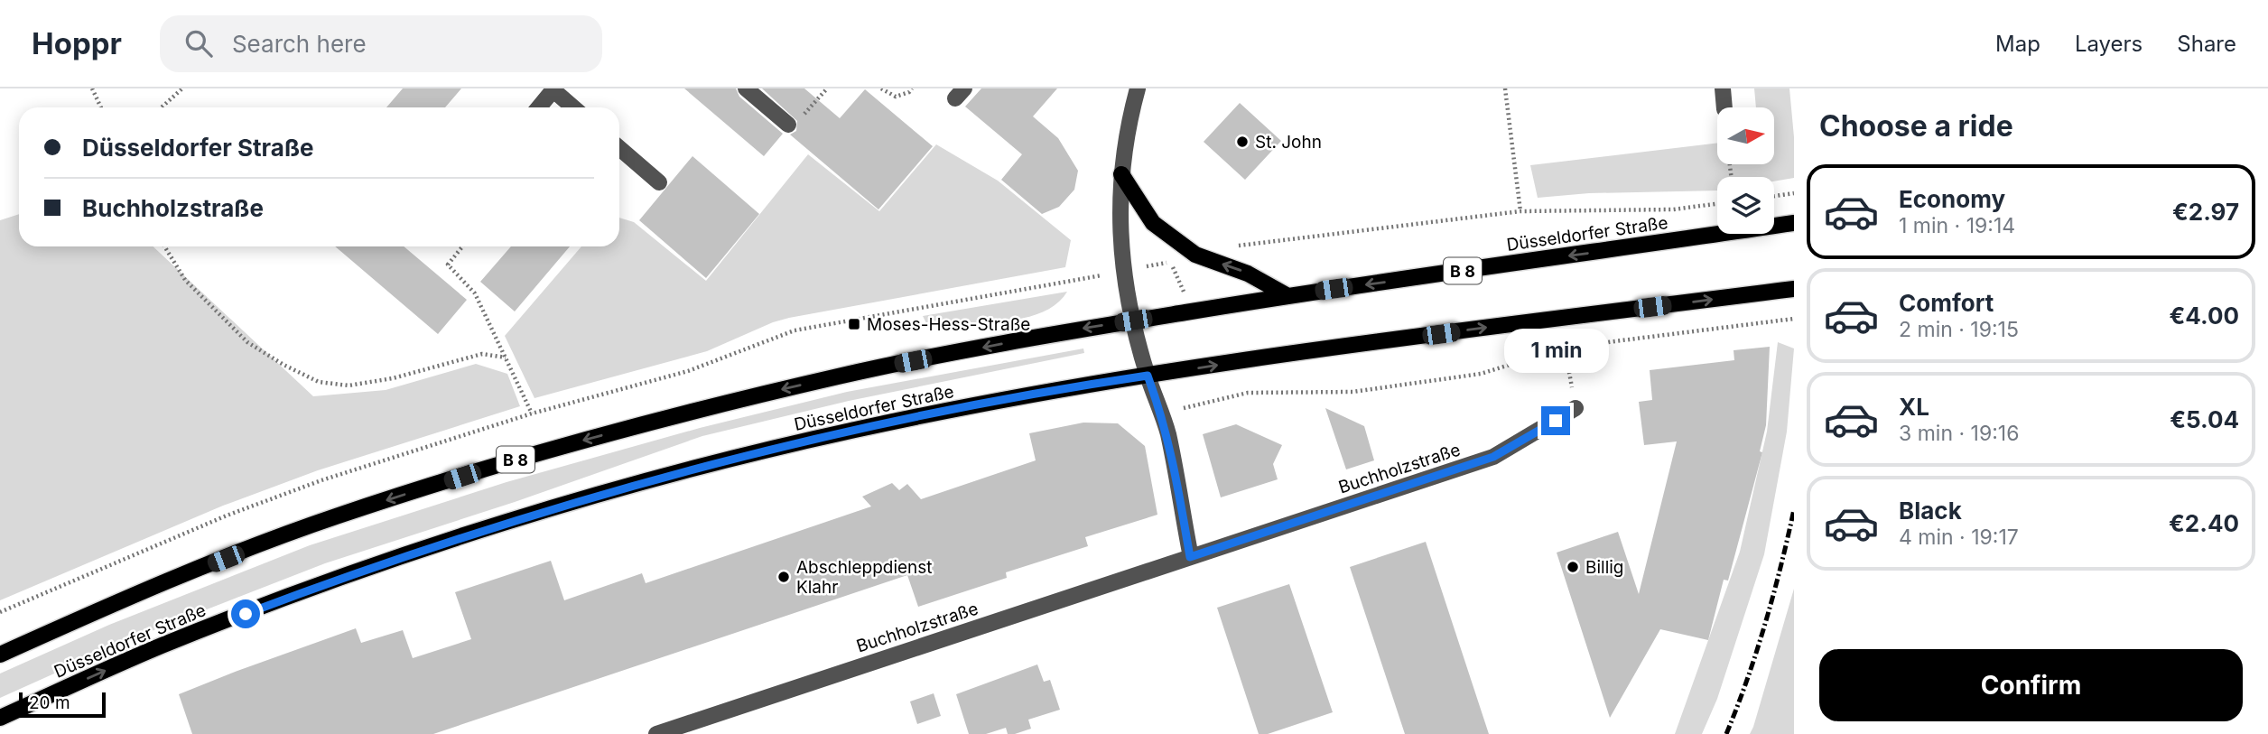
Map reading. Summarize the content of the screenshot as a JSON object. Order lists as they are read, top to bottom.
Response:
{
  "streets": {
    "main road": ["Düsseldorfer Straße", "B 8"],
    "street": ["Buchholzstraße"]
  },
  "places": {
    "other": ["St. John", "Billig", "Abschleppdienst Klahr"],
    "transit": ["Moses-Hess-Straße"]
  },
  "scale_bar": "20 m",
  "north": "right",
  "page": {
    "header": "Hoppr",
    "search": "Search here",
    "nav": ["Map", "Layers", "Share"],
    "heading": "Choose a ride",
    "banner": ["Düsseldorfer Straße", "Buchholzstraße"],
    "list": [
      {
        "name": "Economy",
        "note": "1 min · 19:14",
        "value": "€2.97"
      },
      {
        "name": "Comfort",
        "note": "2 min · 19:15",
        "value": "€4.00"
      },
      {
        "name": "XL",
        "note": "3 min · 19:16",
        "value": "€5.04"
      },
      {
        "name": "Black",
        "note": "4 min · 19:17",
        "value": "€2.40"
      }
    ],
    "bubble": "1 min",
    "buttons": "Confirm",
    "scale": "20 m"
  }
}
